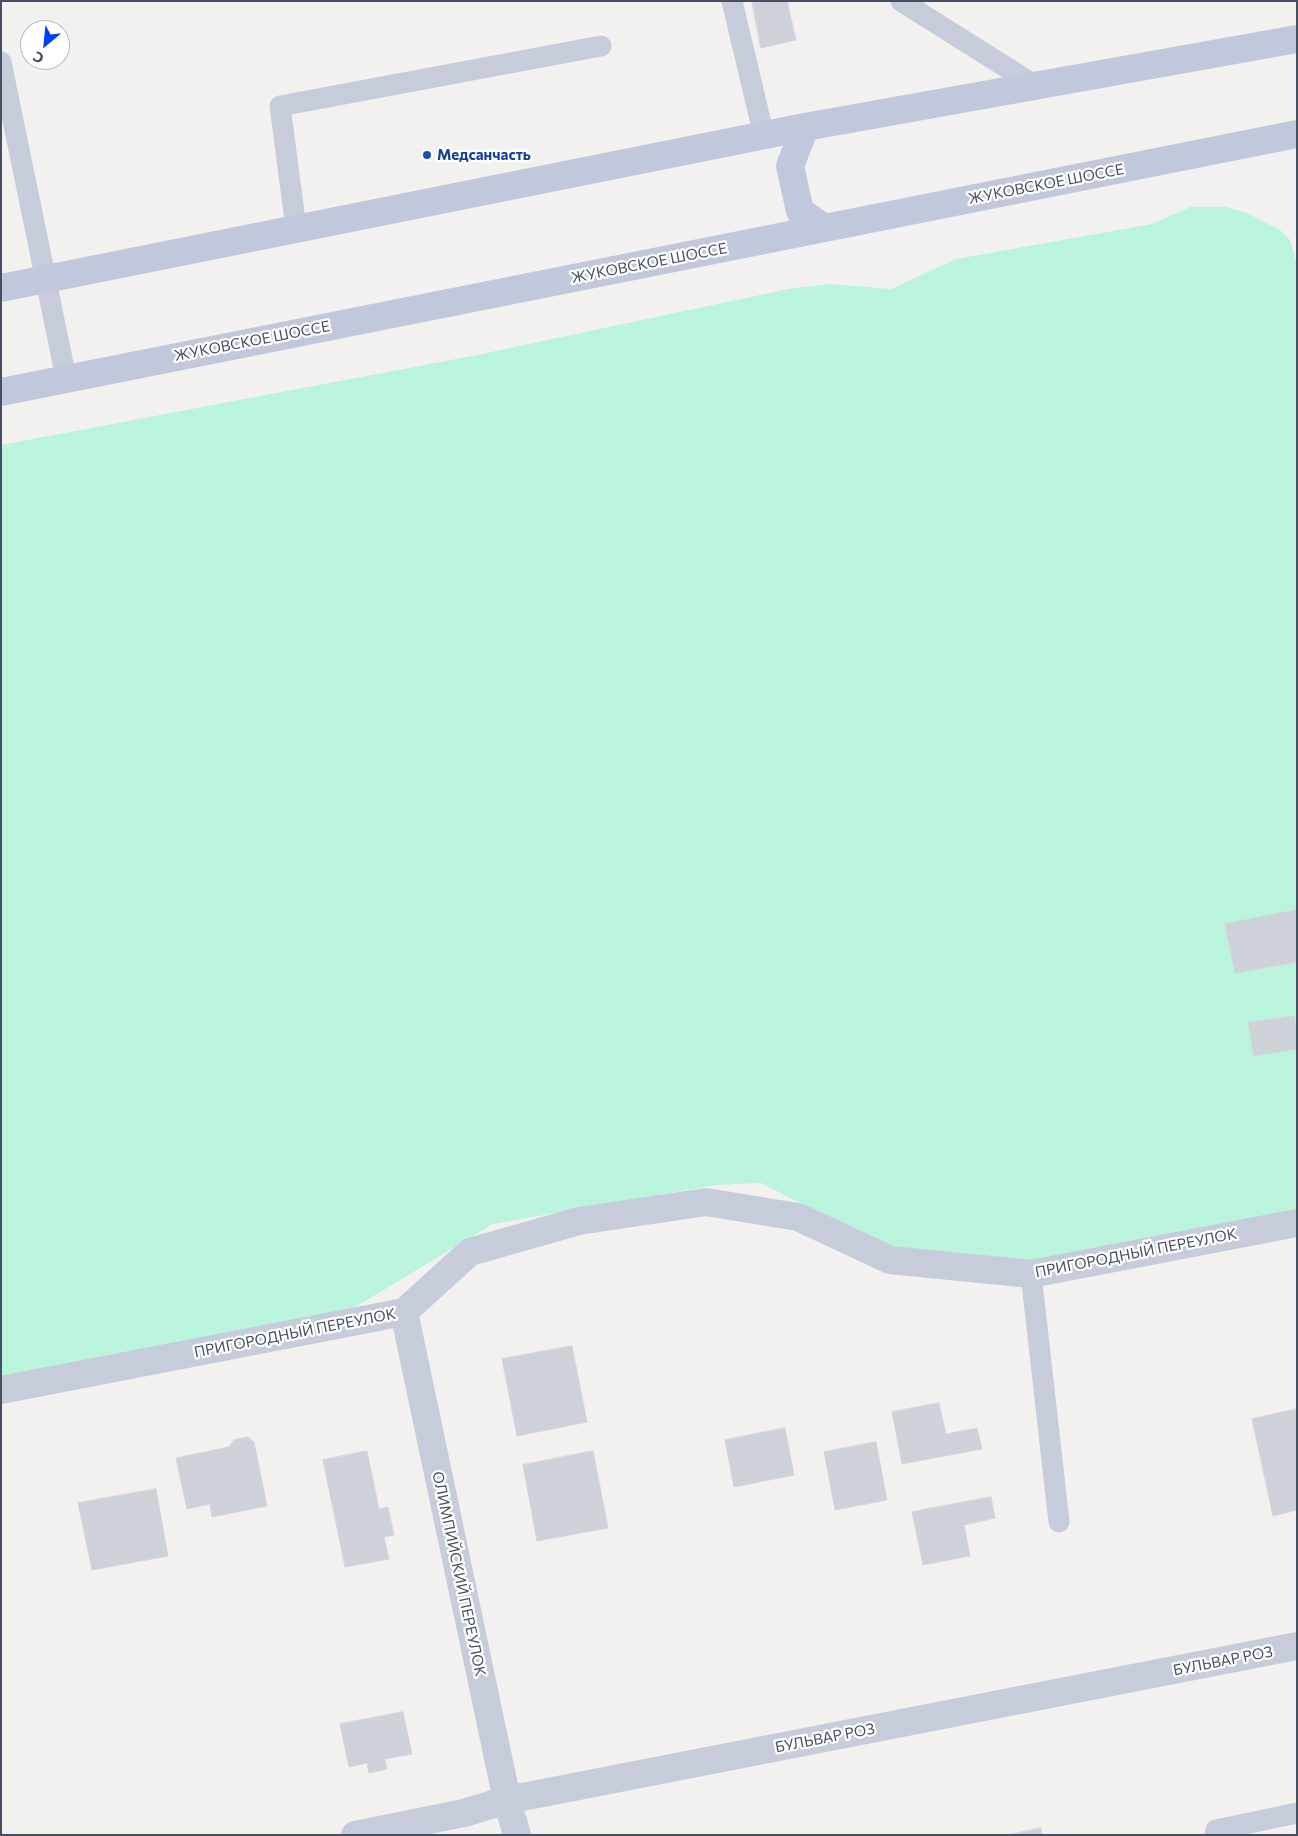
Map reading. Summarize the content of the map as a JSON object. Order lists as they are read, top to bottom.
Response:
{
  "streets": {
    "main road": ["ЖУКОВСКОЕ ШОССЕ"],
    "street": ["ПРИГОРОДНЫЙ ПЕРЕУЛОК", "ОЛИМПИЙСКИЙ ПЕРЕУЛОК", "БУЛЬВАР РОЗ"]
  },
  "crossings": [
    ["ПРИГОРОДНЫЙ ПЕРЕУЛОК", "ОЛИМПИЙСКИЙ ПЕРЕУЛОК"],
    ["ОЛИМПИЙСКИЙ ПЕРЕУЛОК", "БУЛЬВАР РОЗ"]
  ],
  "places": ["Медсанчасть"],
  "north": "bottom left"
}
